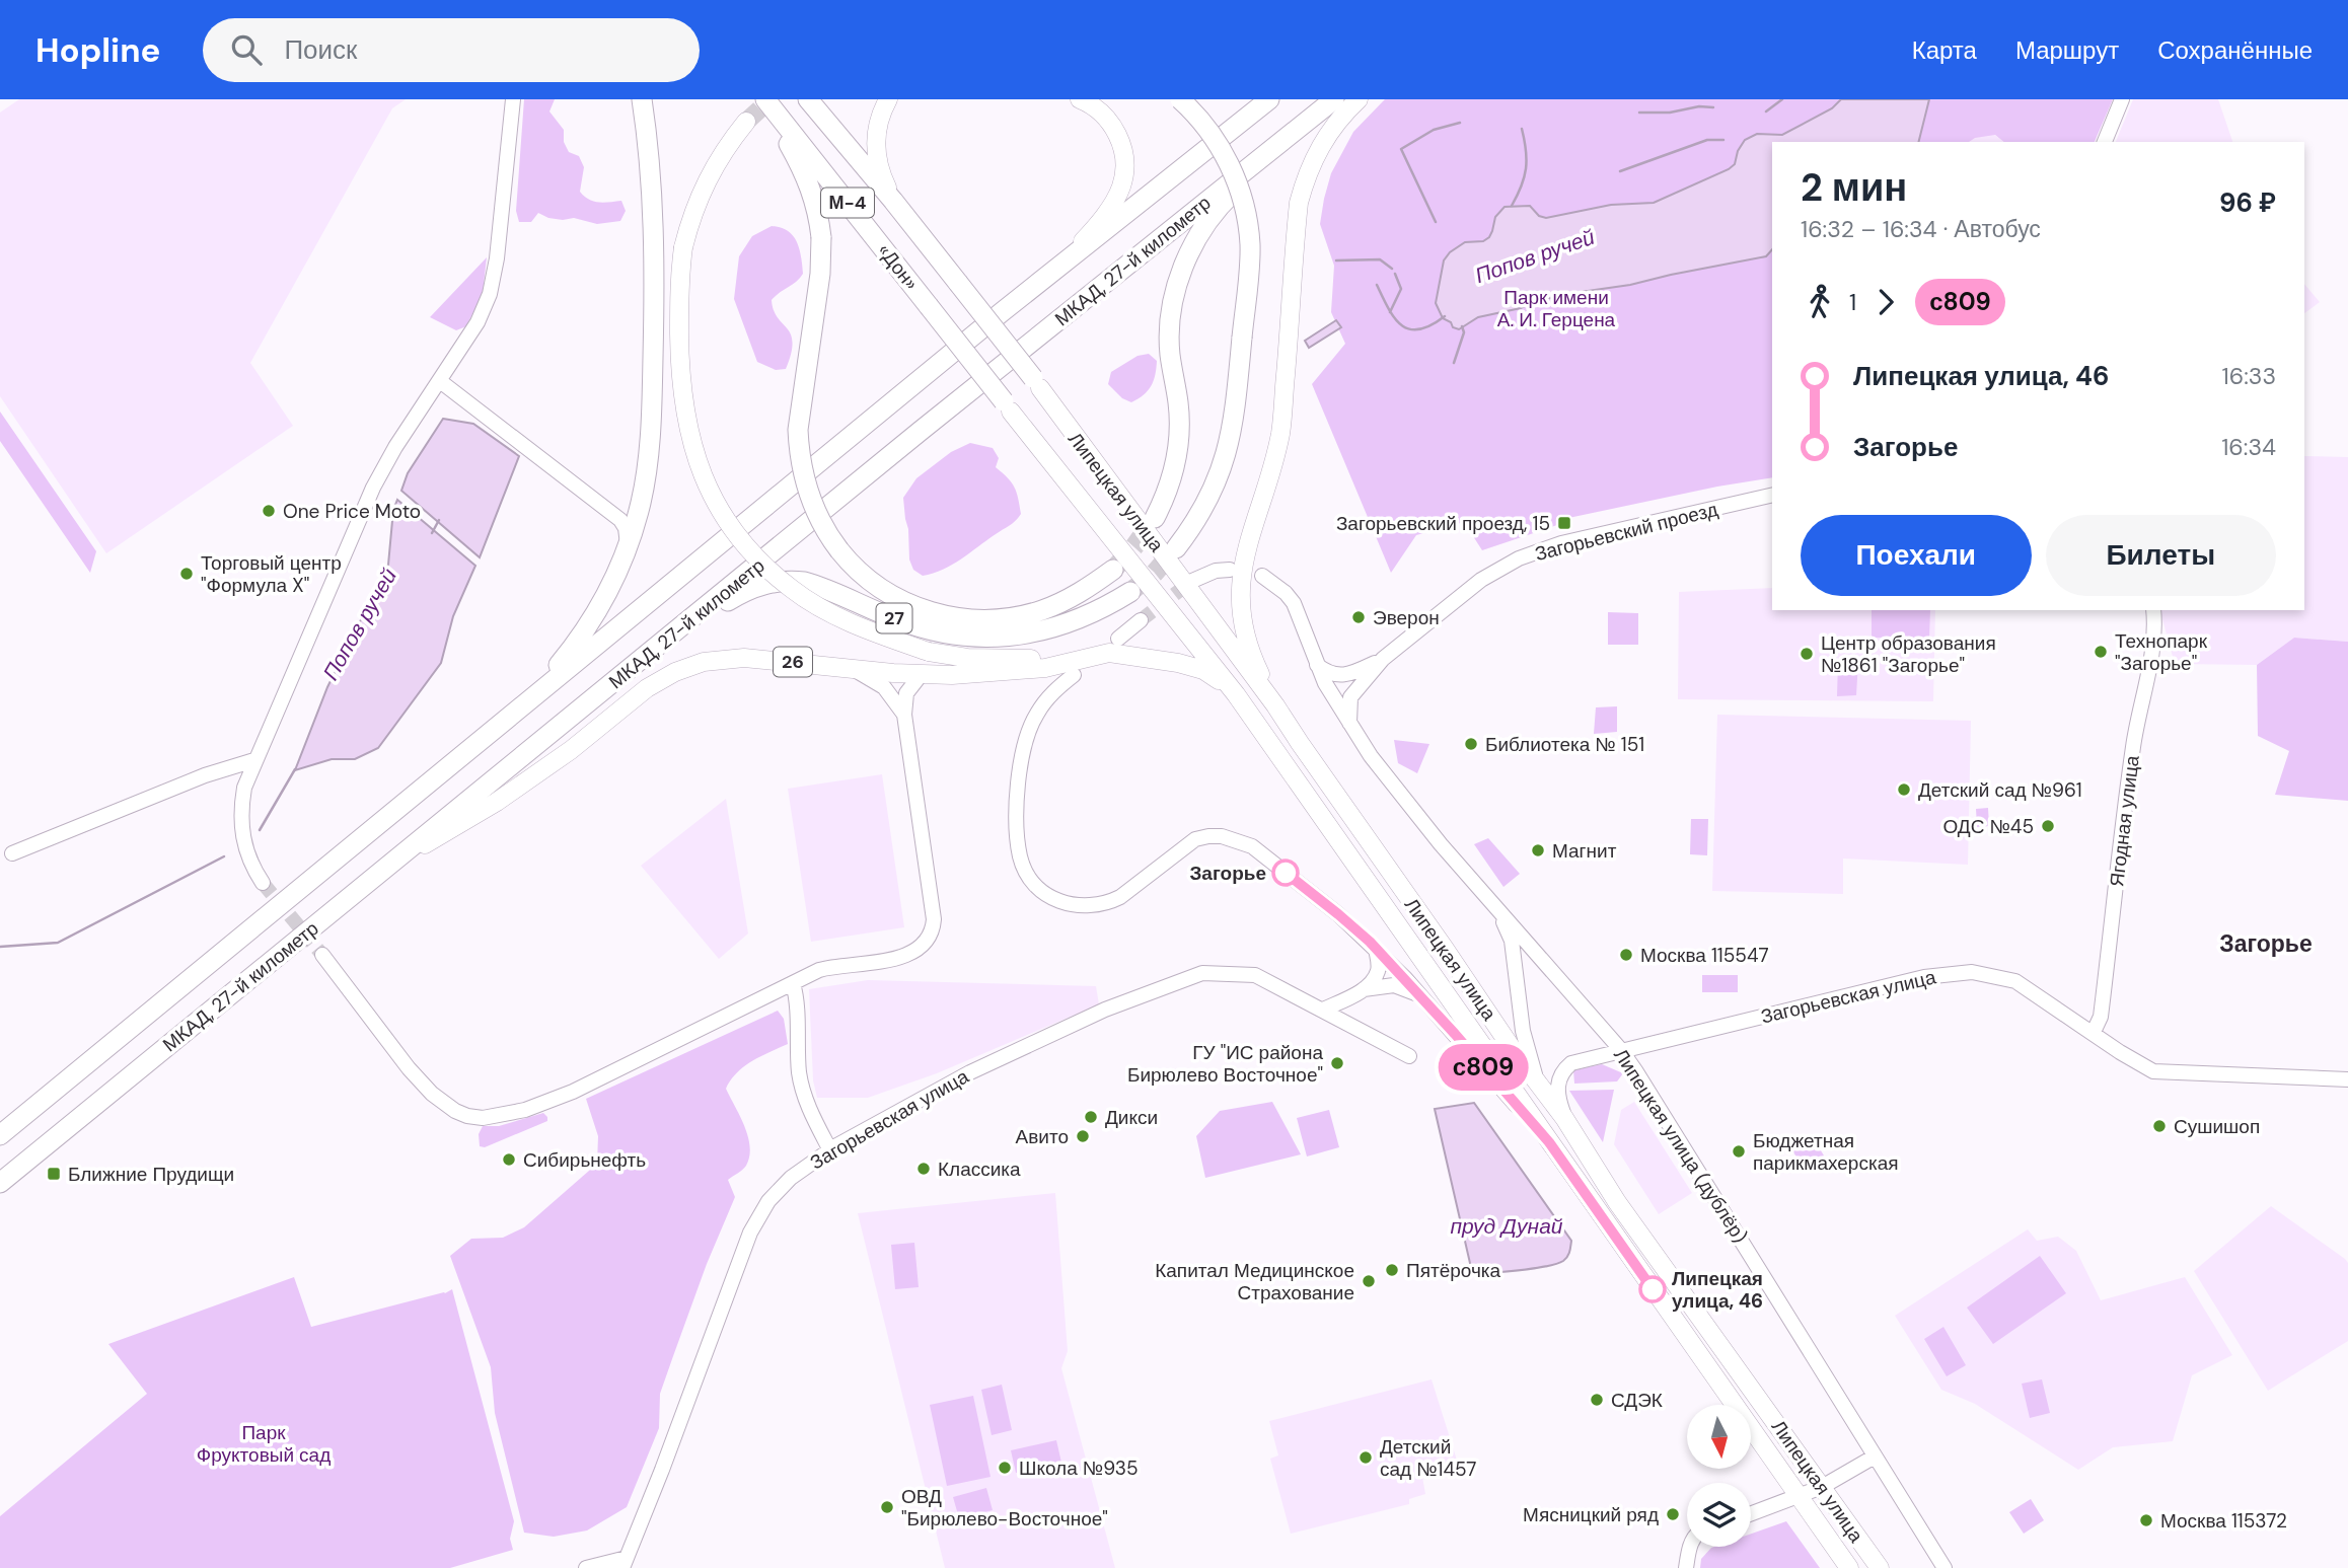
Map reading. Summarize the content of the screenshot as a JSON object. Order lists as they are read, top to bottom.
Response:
{
  "streets": {
    "highway": [
      "М-4",
      "МКАД, 27-й километр",
      "«Дон»",
      "27"
    ],
    "main road": ["Липецкая улица", "26"],
    "street": [
      "Загорьевский проезд",
      "Ягодная улица",
      "Загорьевская улица",
      "Липецкая улица (дублёр)"
    ]
  },
  "crossings": [
    ["МКАД, 27-й километр", "27"],
    ["МКАД, 27-й километр", "26"],
    ["«Дон»", "Липецкая улица"],
    ["Липецкая улица", "26"],
    ["Липецкая улица", "Загорьевская улица"],
    ["Ягодная улица", "Загорьевская улица"],
    ["Загорьевская улица", "Липецкая улица (дублёр)"]
  ],
  "districts": ["Загорье"],
  "water": ["Попов ручей", "пруд Дунай"],
  "parks": ["Парк имени А. И. Герцена", "Парк Фруктовый сад"],
  "places": {
    "other": [
      "One Price Moto",
      "Торговый центр \"Формула X\"",
      "Эверон",
      "Технопарк \"Загорье\"",
      "Центр образования №1861 \"Загорье\"",
      "Библиотека № 151",
      "Детский сад №961",
      "ОДС №45",
      "Магнит",
      "Загорье",
      "Москва 115547",
      "ГУ \"ИС района Бирюлево Восточное\"",
      "Дикси",
      "Сушишоп",
      "Авито",
      "Бюджетная парикмахерская",
      "Сибирьнефть",
      "Классика",
      "Пятёрочка",
      "Капитал Медицинское Страхование",
      "Липецкая улица, 46",
      "СДЭК",
      "Детский сад №1457",
      "Школа №935",
      "ОВД \"Бирюлево-Восточное\"",
      "Мясницкий ряд",
      "Москва 115372"
    ],
    "transit": ["Загорьевский проезд, 15", "Ближние Прудищи"]
  },
  "lines": ["bus line с809"],
  "north": "bottom",
  "page": {
    "header": "Hopline",
    "search": "Поиск",
    "nav": ["Карта", "Маршрут", "Сохранённые"],
    "on_map": "с809",
    "heading": ["2 мин", "16:32 – 16:34 · Автобус", "96 ₽"],
    "legs": ["1", "с809"],
    "list": [
      {
        "name": "Липецкая улица, 46",
        "value": "16:33"
      },
      {
        "name": "Загорье",
        "value": "16:34"
      }
    ],
    "buttons": ["Поехали", "Билеты"]
  }
}
